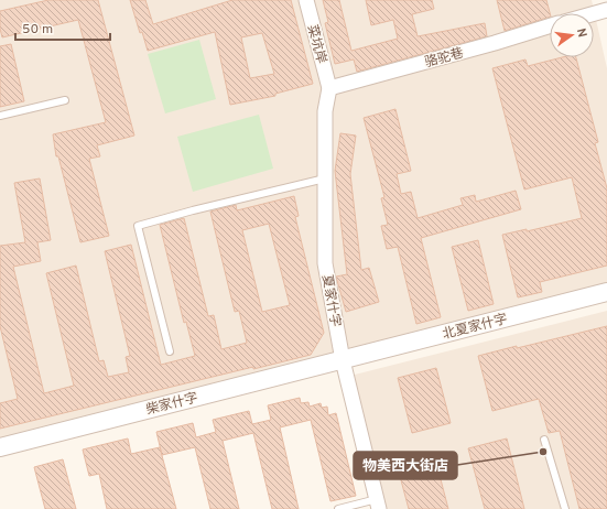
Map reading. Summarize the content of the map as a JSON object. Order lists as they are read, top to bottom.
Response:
{
  "streets": {
    "street": [
      "菜坑岸",
      "骆驼巷",
      "夏家什字",
      "北夏家什字",
      "柴家什字"
    ]
  },
  "crossings": [
    ["菜坑岸", "骆驼巷"],
    ["菜坑岸", "夏家什字"],
    ["骆驼巷", "夏家什字"],
    ["夏家什字", "北夏家什字"],
    ["夏家什字", "柴家什字"],
    ["北夏家什字", "柴家什字"]
  ],
  "places": ["物美西大街店"],
  "scale_bar": "50 m",
  "north": "right"
}
